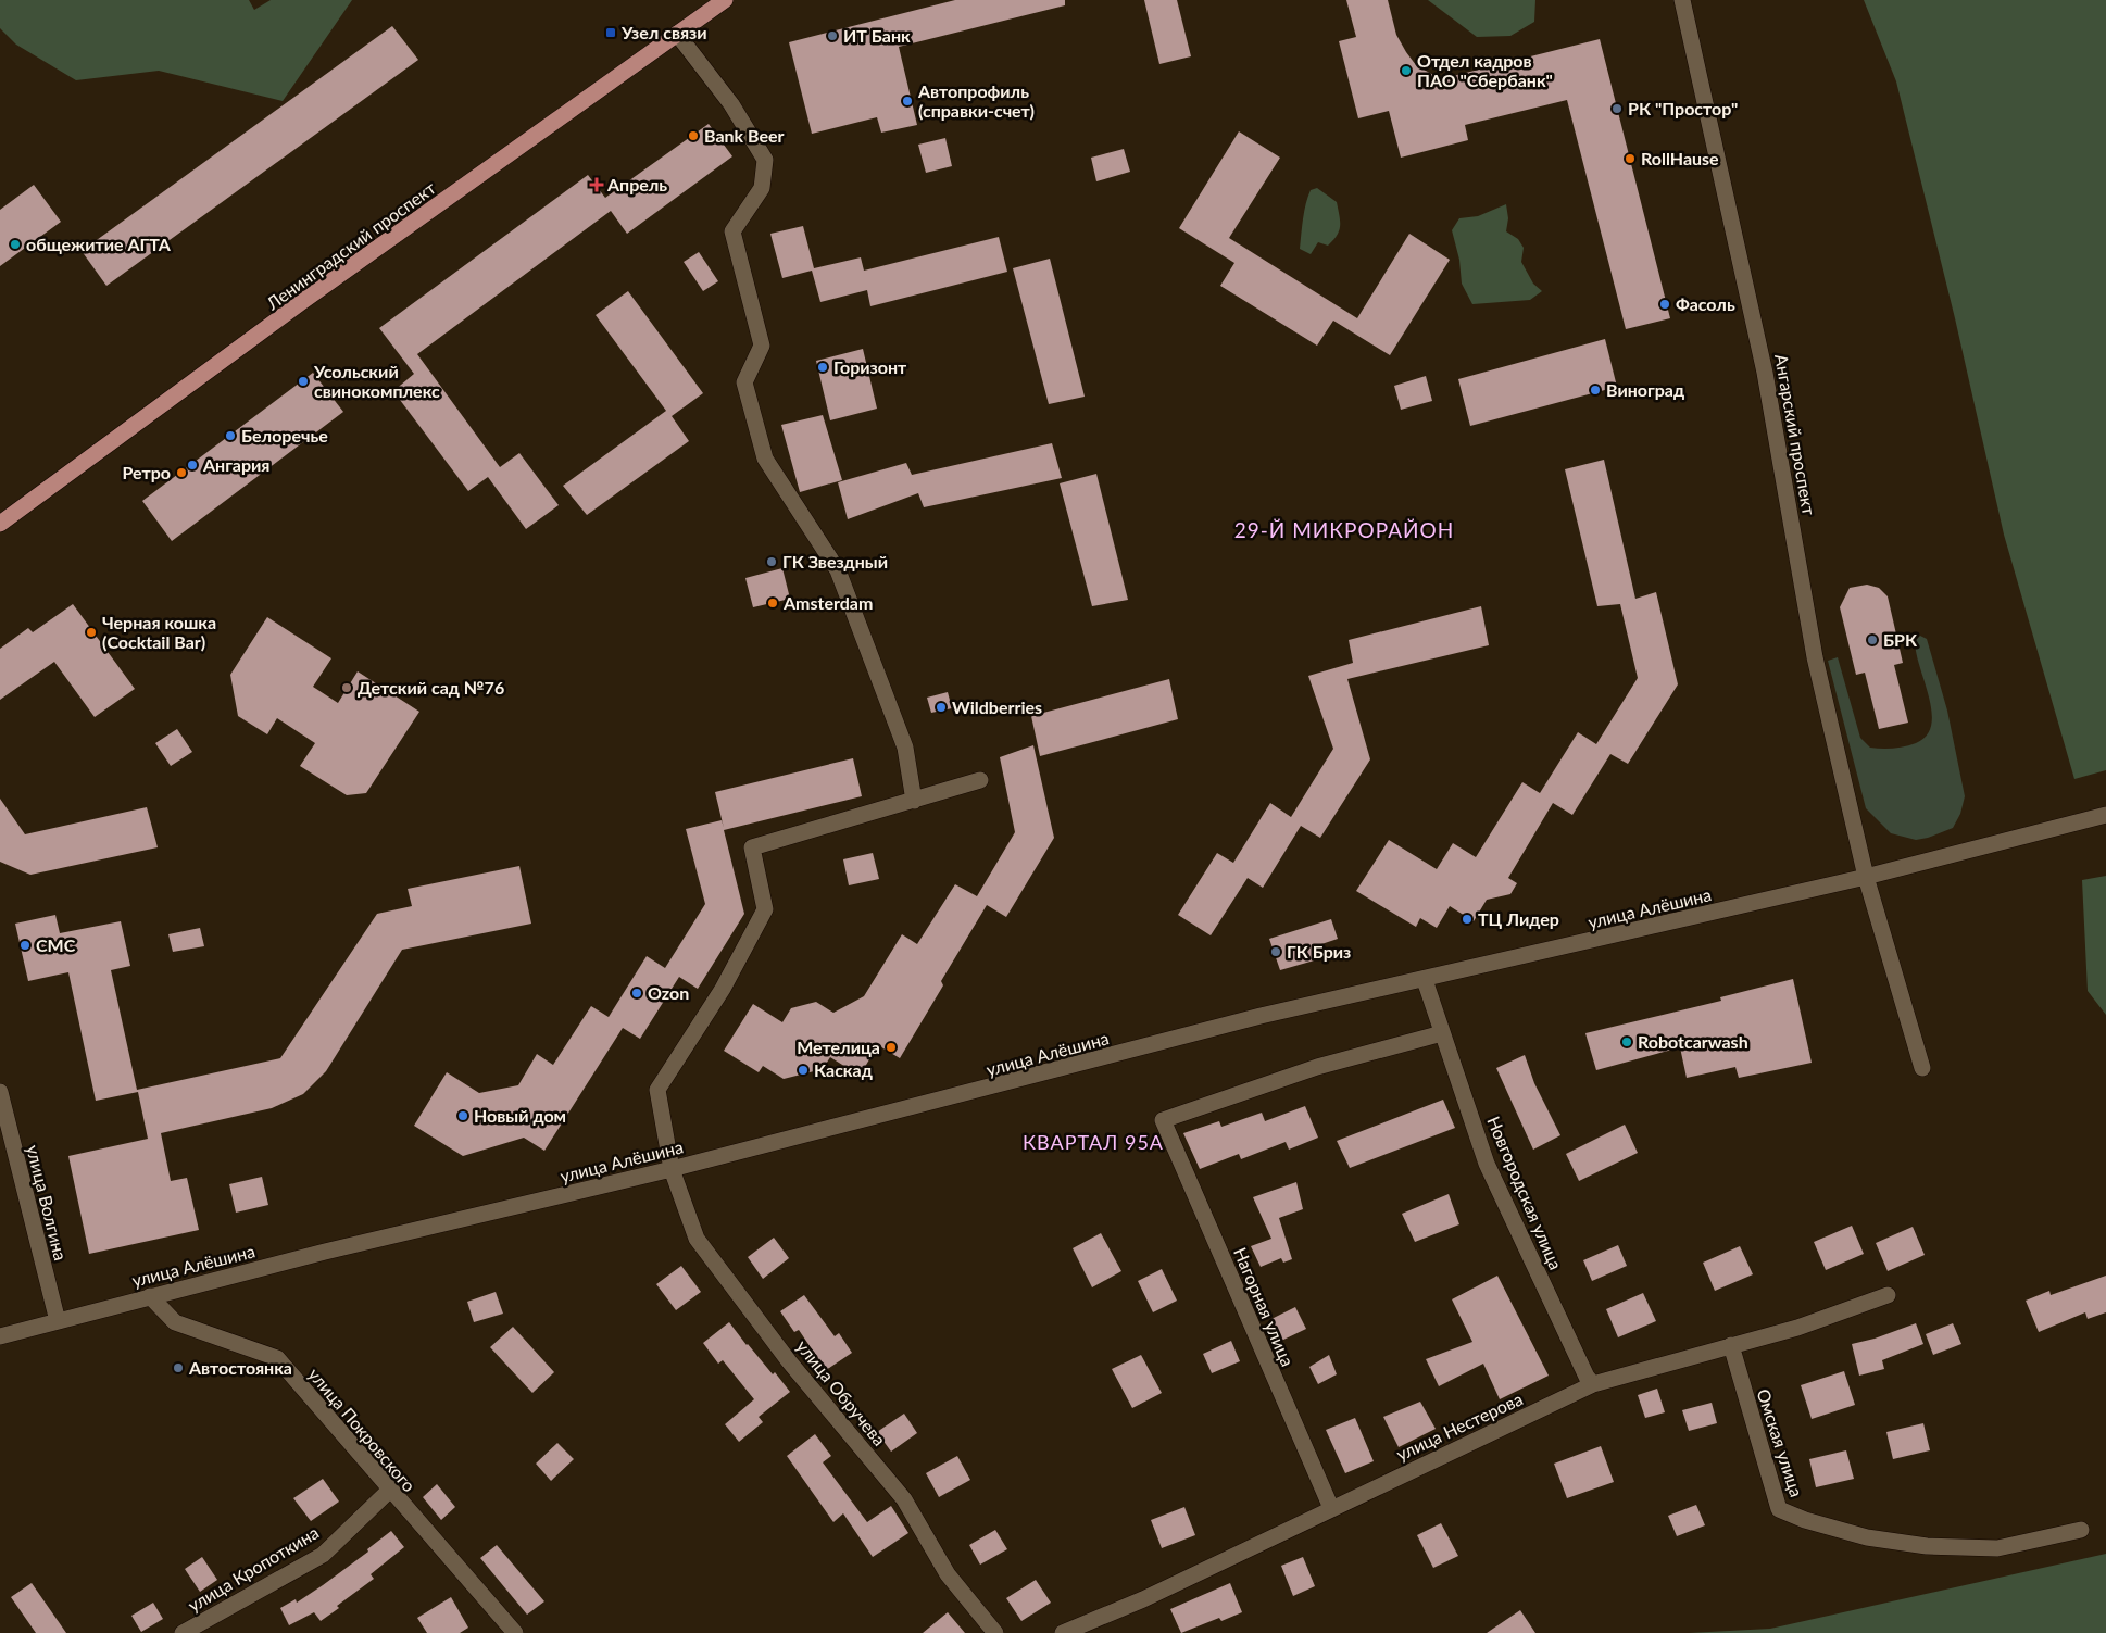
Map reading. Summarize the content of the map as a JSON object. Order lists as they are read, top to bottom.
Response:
{
  "streets": {
    "main road": ["Ленинградский проспект"],
    "street": [
      "Ангарский проспект",
      "улица Алёшина",
      "Новгородская улица",
      "улица Волгина",
      "Нагорная улица",
      "улица Обручева",
      "улица Нестерова",
      "улица Покровского",
      "Омская улица",
      "улица Кропоткина"
    ]
  },
  "crossings": [
    ["Ангарский проспект", "улица Алёшина"],
    ["улица Алёшина", "Новгородская улица"],
    ["улица Алёшина", "улица Волгина"],
    ["улица Алёшина", "улица Обручева"],
    ["улица Алёшина", "улица Покровского"],
    ["Новгородская улица", "Нагорная улица"],
    ["Новгородская улица", "улица Нестерова"],
    ["Нагорная улица", "улица Нестерова"],
    ["улица Нестерова", "Омская улица"],
    ["улица Покровского", "улица Кропоткина"]
  ],
  "districts": ["29-Й МИКРОРАЙОН", "КВАРТАЛ 95А"],
  "places": {
    "transit": ["Узел связи"],
    "other": [
      "ИТ Банк",
      "Отдел кадров ПАО \"Сбербанк\"",
      "Автопрофиль (справки-счет)",
      "РК \"Простор\"",
      "Bank Beer",
      "RollHause",
      "общежитие АГТА",
      "Фасоль",
      "Горизонт",
      "Усольский свинокомплекс",
      "Виноград",
      "Белоречье",
      "Ангария",
      "Ретро",
      "ГК Звездный",
      "Amsterdam",
      "Черная кошка (Cocktail Bar)",
      "БРК",
      "Детский сад №76",
      "Wildberries",
      "ТЦ Лидер",
      "СМС",
      "ГК Бриз",
      "Ozon",
      "Robotcarwash",
      "Метелица",
      "Каскад",
      "Новый дом",
      "Автостоянка"
    ],
    "health": ["Апрель"]
  }
}
